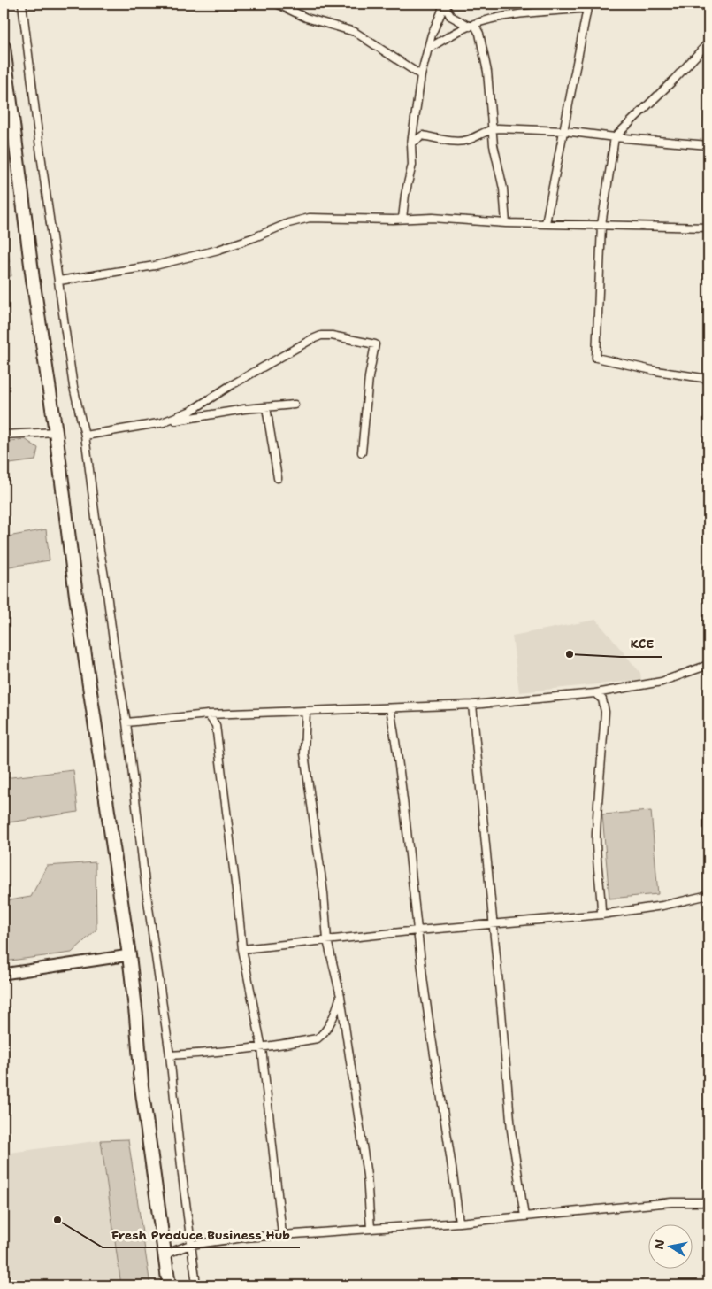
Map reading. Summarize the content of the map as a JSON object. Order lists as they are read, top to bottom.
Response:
{
  "places": ["KCE", "Fresh Produce Business Hub"],
  "north": "left"
}
